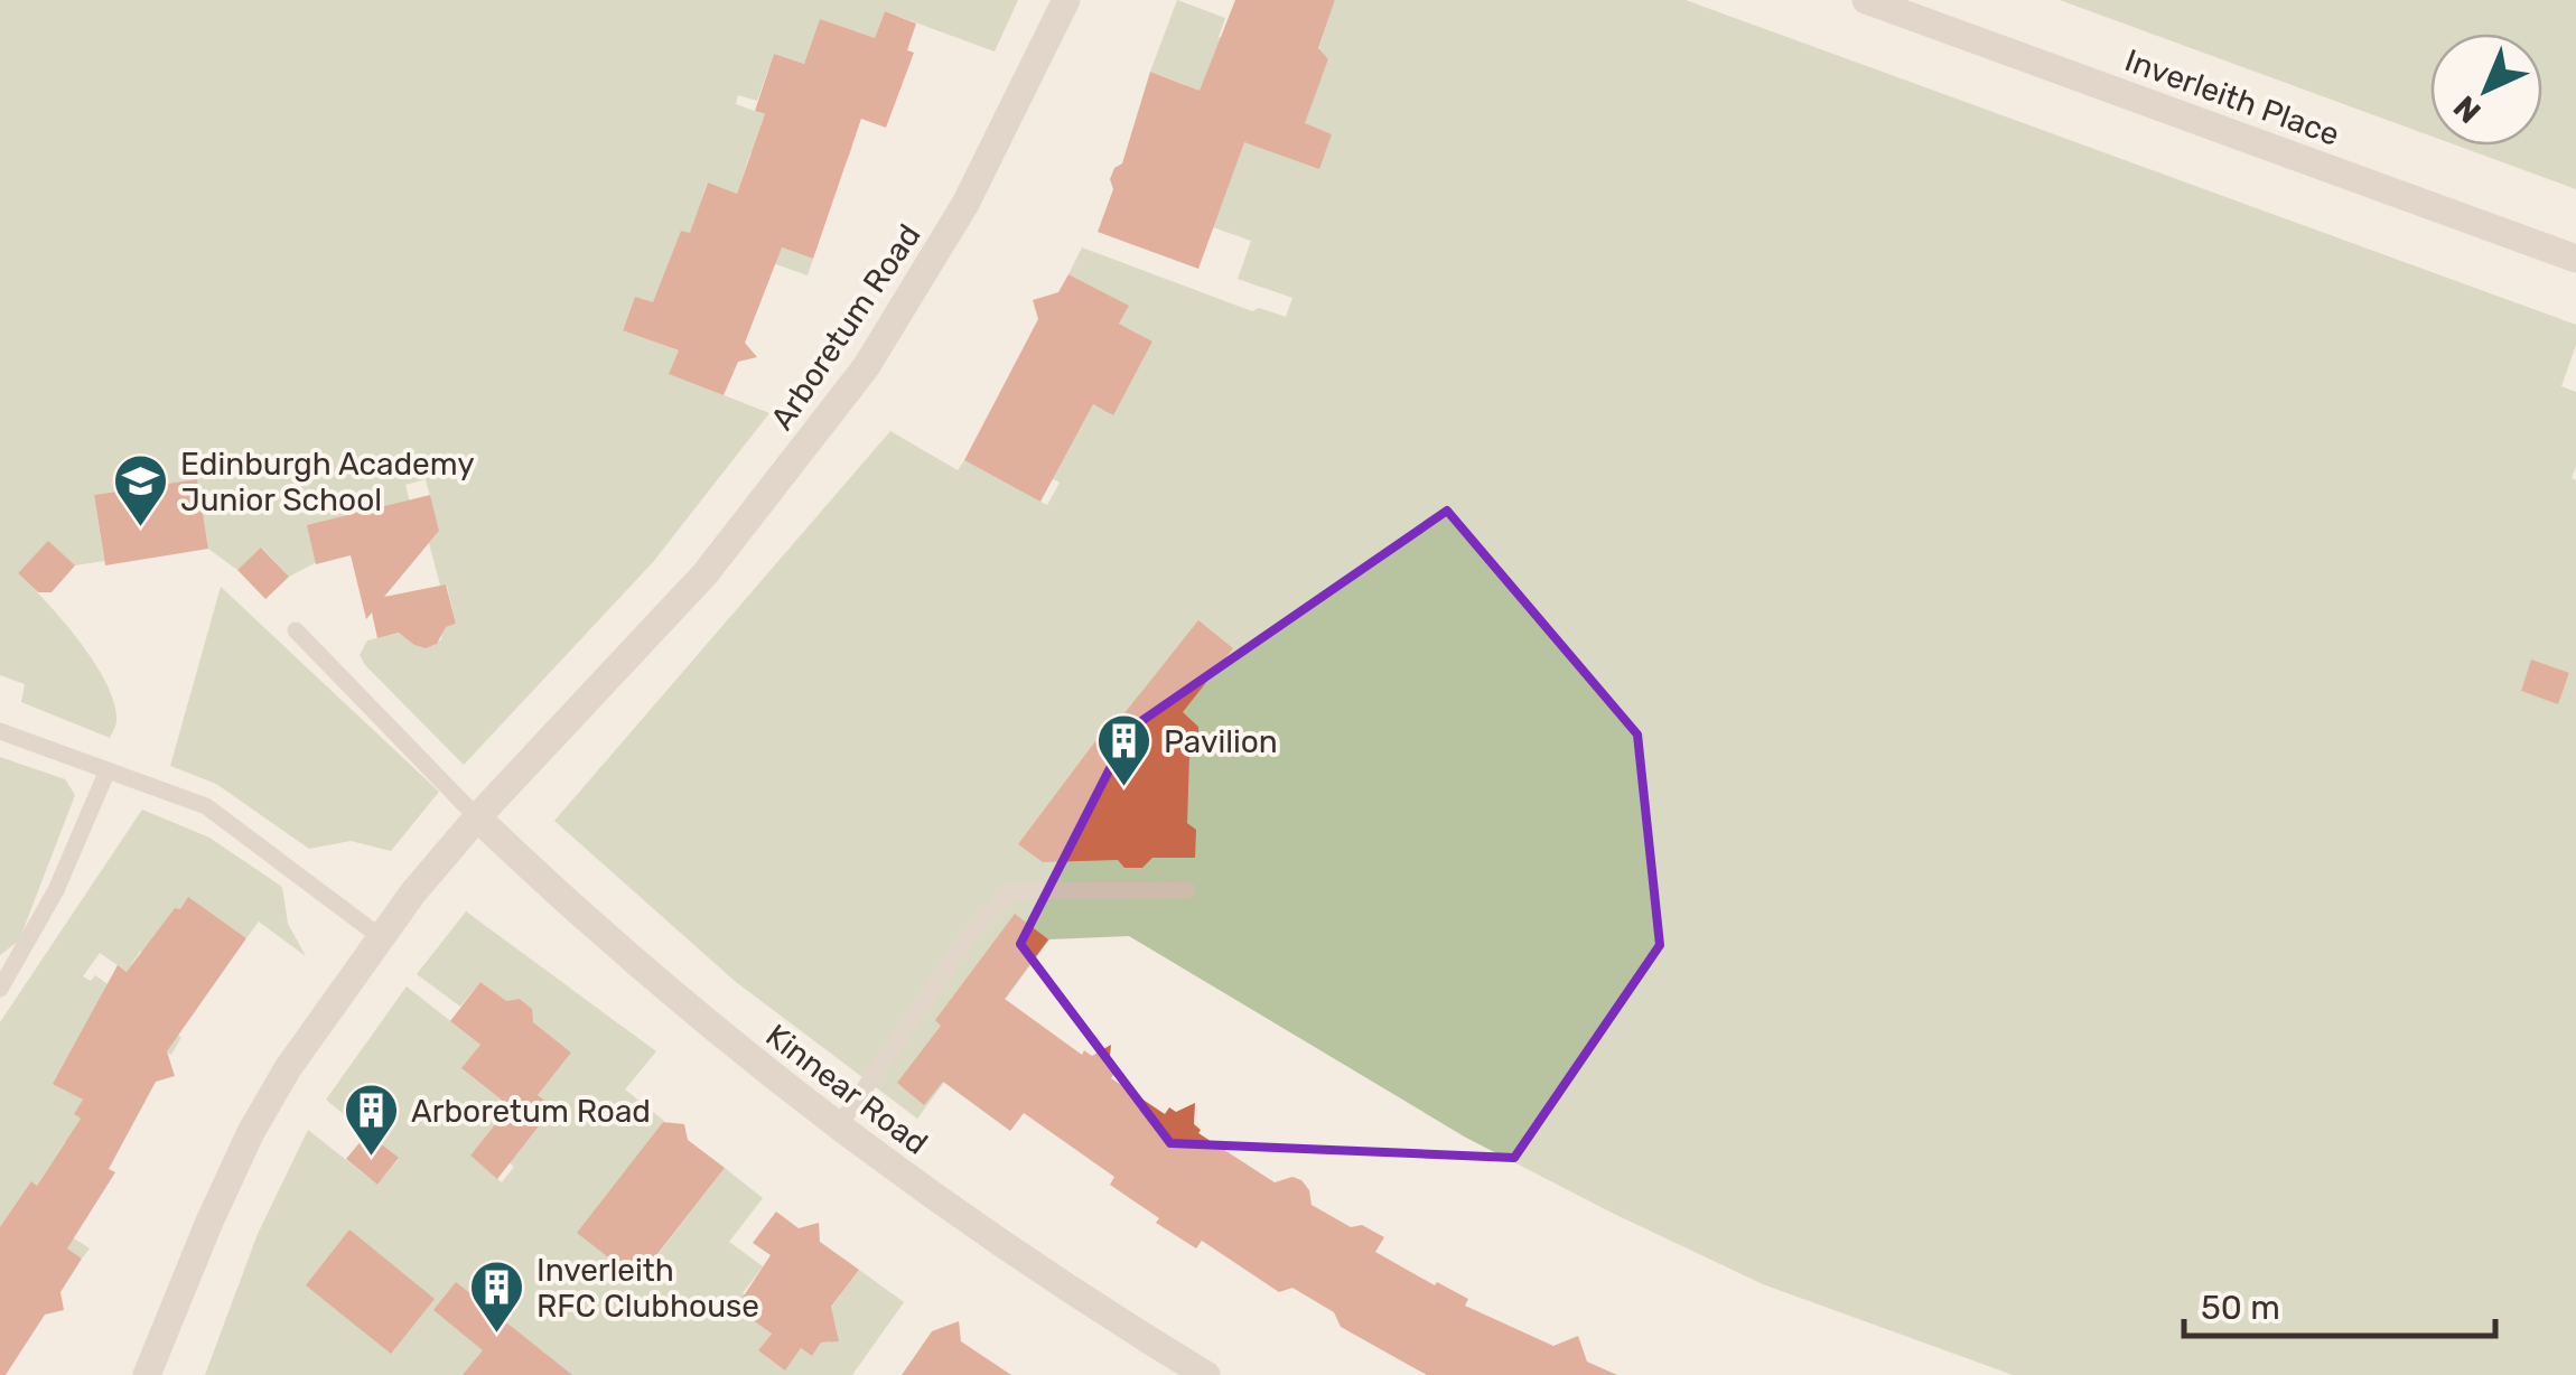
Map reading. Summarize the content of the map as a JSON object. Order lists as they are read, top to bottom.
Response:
{
  "streets": {
    "street": ["Inverleith Place", "Arboretum Road", "Kinnear Road"]
  },
  "crossings": [
    ["Arboretum Road", "Kinnear Road"]
  ],
  "places": {
    "school or university": ["Edinburgh Academy Junior School"],
    "building": ["Pavilion", "Arboretum Road", "Inverleith RFC Clubhouse"]
  },
  "scale_bar": "50 m",
  "north": "bottom left"
}
